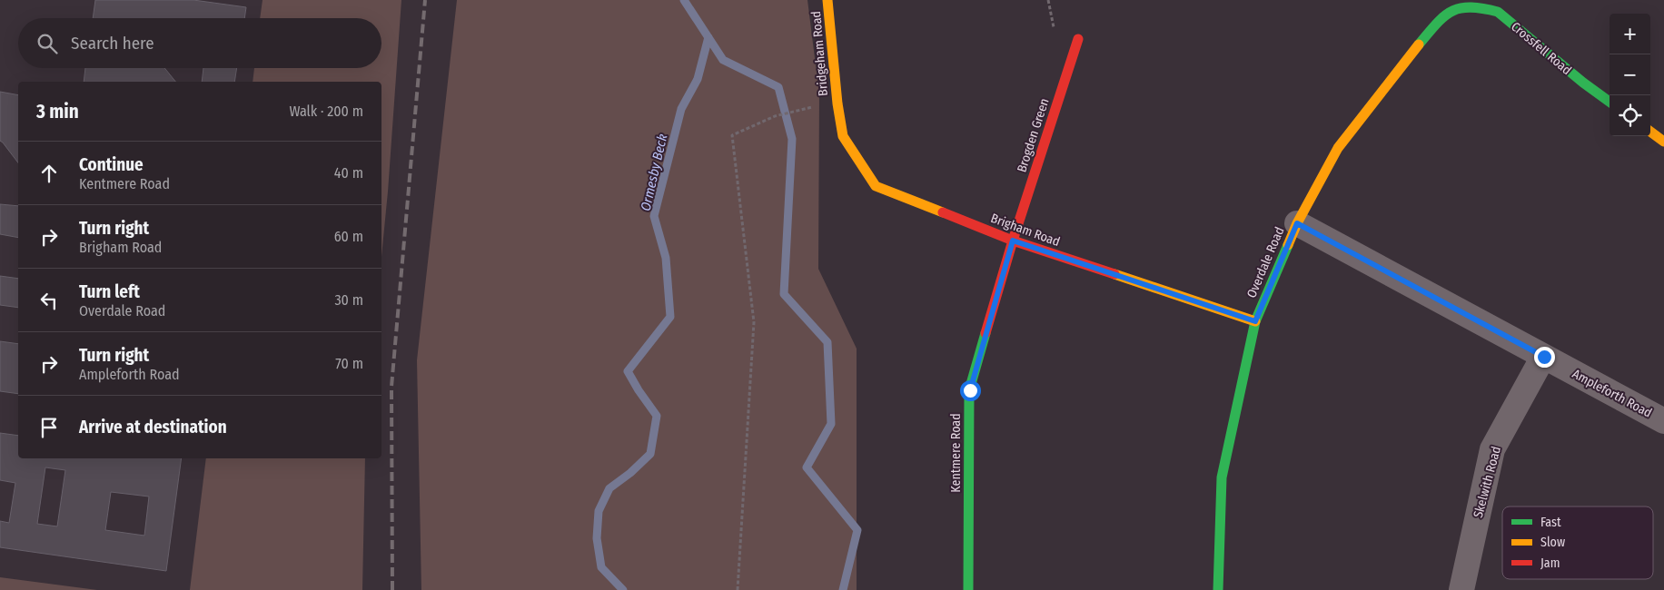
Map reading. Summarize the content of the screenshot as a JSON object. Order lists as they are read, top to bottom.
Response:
{
  "streets": {
    "street": [
      "Crossfell Road",
      "Bridgeham Road",
      "Brogden Green",
      "Brigham Road",
      "Overdale Road",
      "Ampleforth Road",
      "Kentmere Road",
      "Skelwith Road"
    ]
  },
  "crossings": [
    ["Crossfell Road", "Overdale Road"],
    ["Bridgeham Road", "Brigham Road"],
    ["Brogden Green", "Brigham Road"],
    ["Brogden Green", "Kentmere Road"],
    ["Brigham Road", "Overdale Road"],
    ["Brigham Road", "Kentmere Road"],
    ["Overdale Road", "Ampleforth Road"],
    ["Ampleforth Road", "Skelwith Road"]
  ],
  "water": ["Ormesby Beck"],
  "legend": ["Fast", "Slow", "Jam"],
  "page": {
    "map_buttons": ["+", "−"],
    "search": "Search here",
    "heading": ["3 min", "Walk · 200 m"],
    "list": [
      ["Continue", "Kentmere Road", "40 m"],
      ["Turn right", "Brigham Road", "60 m"],
      ["Turn left", "Overdale Road", "30 m"],
      ["Turn right", "Ampleforth Road", "70 m"],
      "Arrive at destination"
    ]
  }
}
